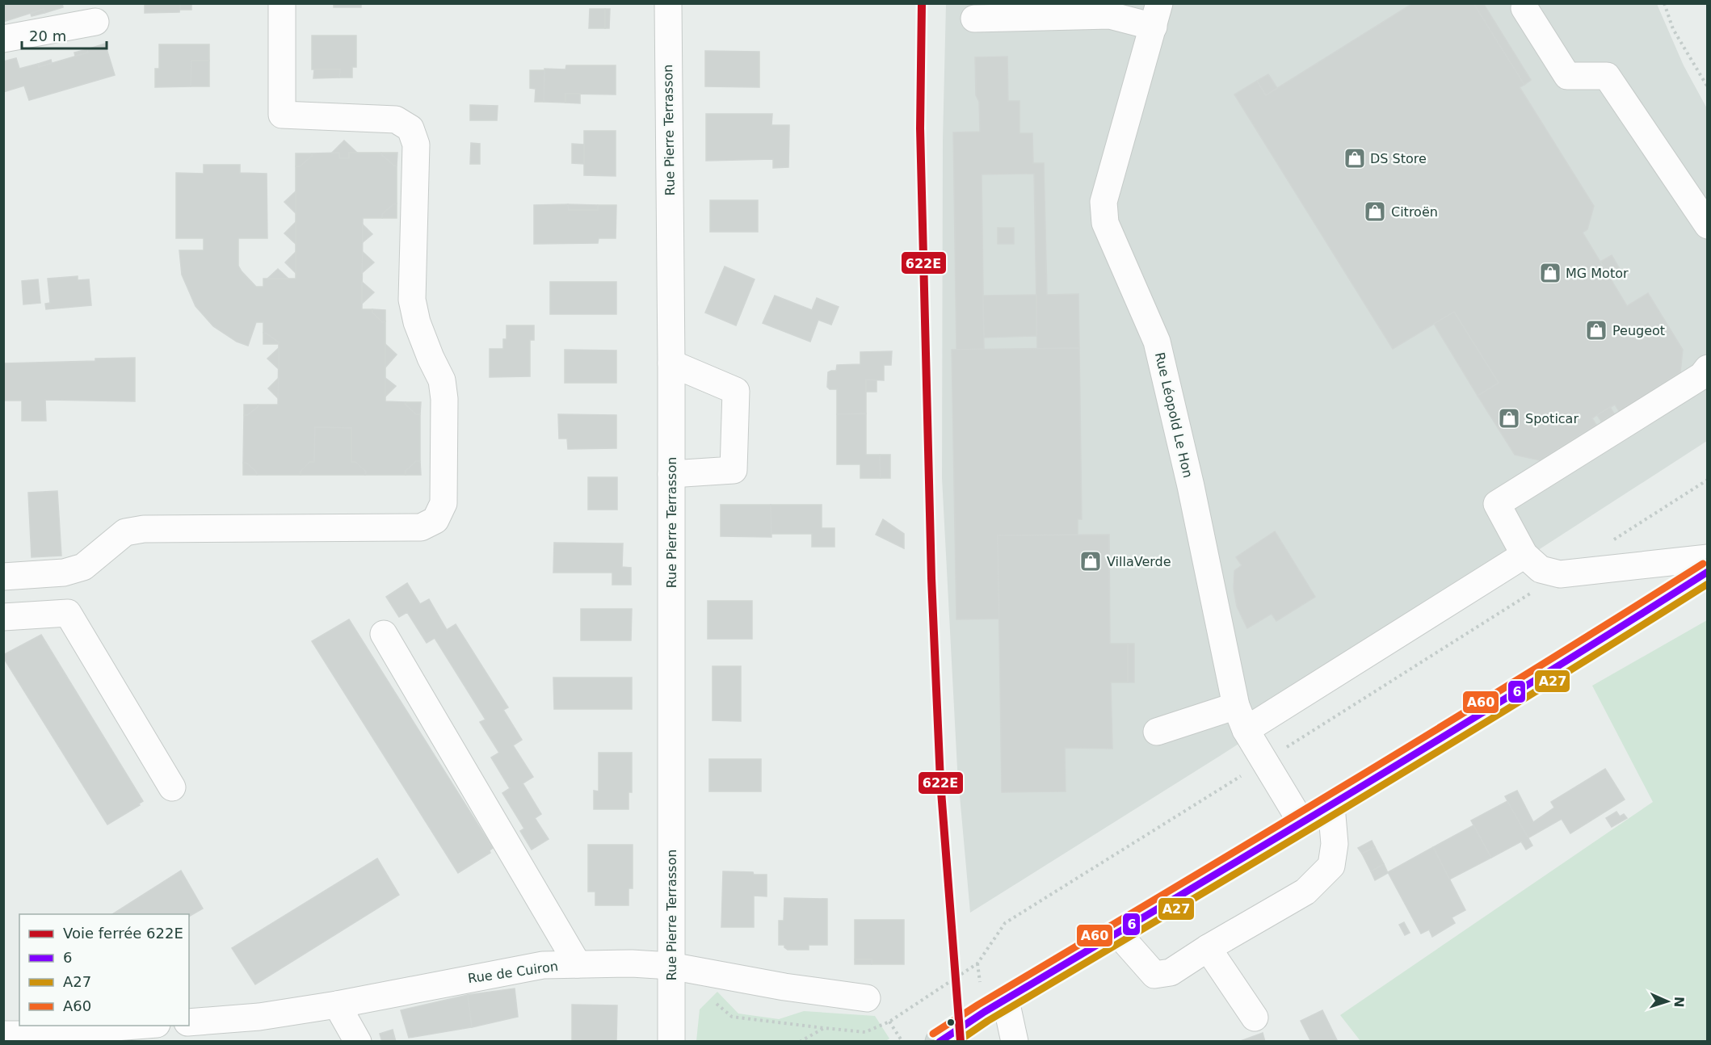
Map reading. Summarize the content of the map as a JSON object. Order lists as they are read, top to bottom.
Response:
{
  "streets": {
    "street": ["Rue Pierre Terrasson", "Rue Léopold Le Hon", "Rue de Cuiron"]
  },
  "crossings": [
    ["Rue Pierre Terrasson", "Rue de Cuiron"]
  ],
  "places": {
    "shop": [
      "DS Store",
      "Citroën",
      "MG Motor",
      "Peugeot",
      "Spoticar",
      "VillaVerde"
    ]
  },
  "lines": [
    "rail line 622E",
    "transit line A60",
    "transit line 6",
    "transit line A27"
  ],
  "legend": [
    "Voie ferrée 622E",
    "6",
    "A27",
    "A60"
  ],
  "scale_bar": "20 m",
  "north": "right"
}
